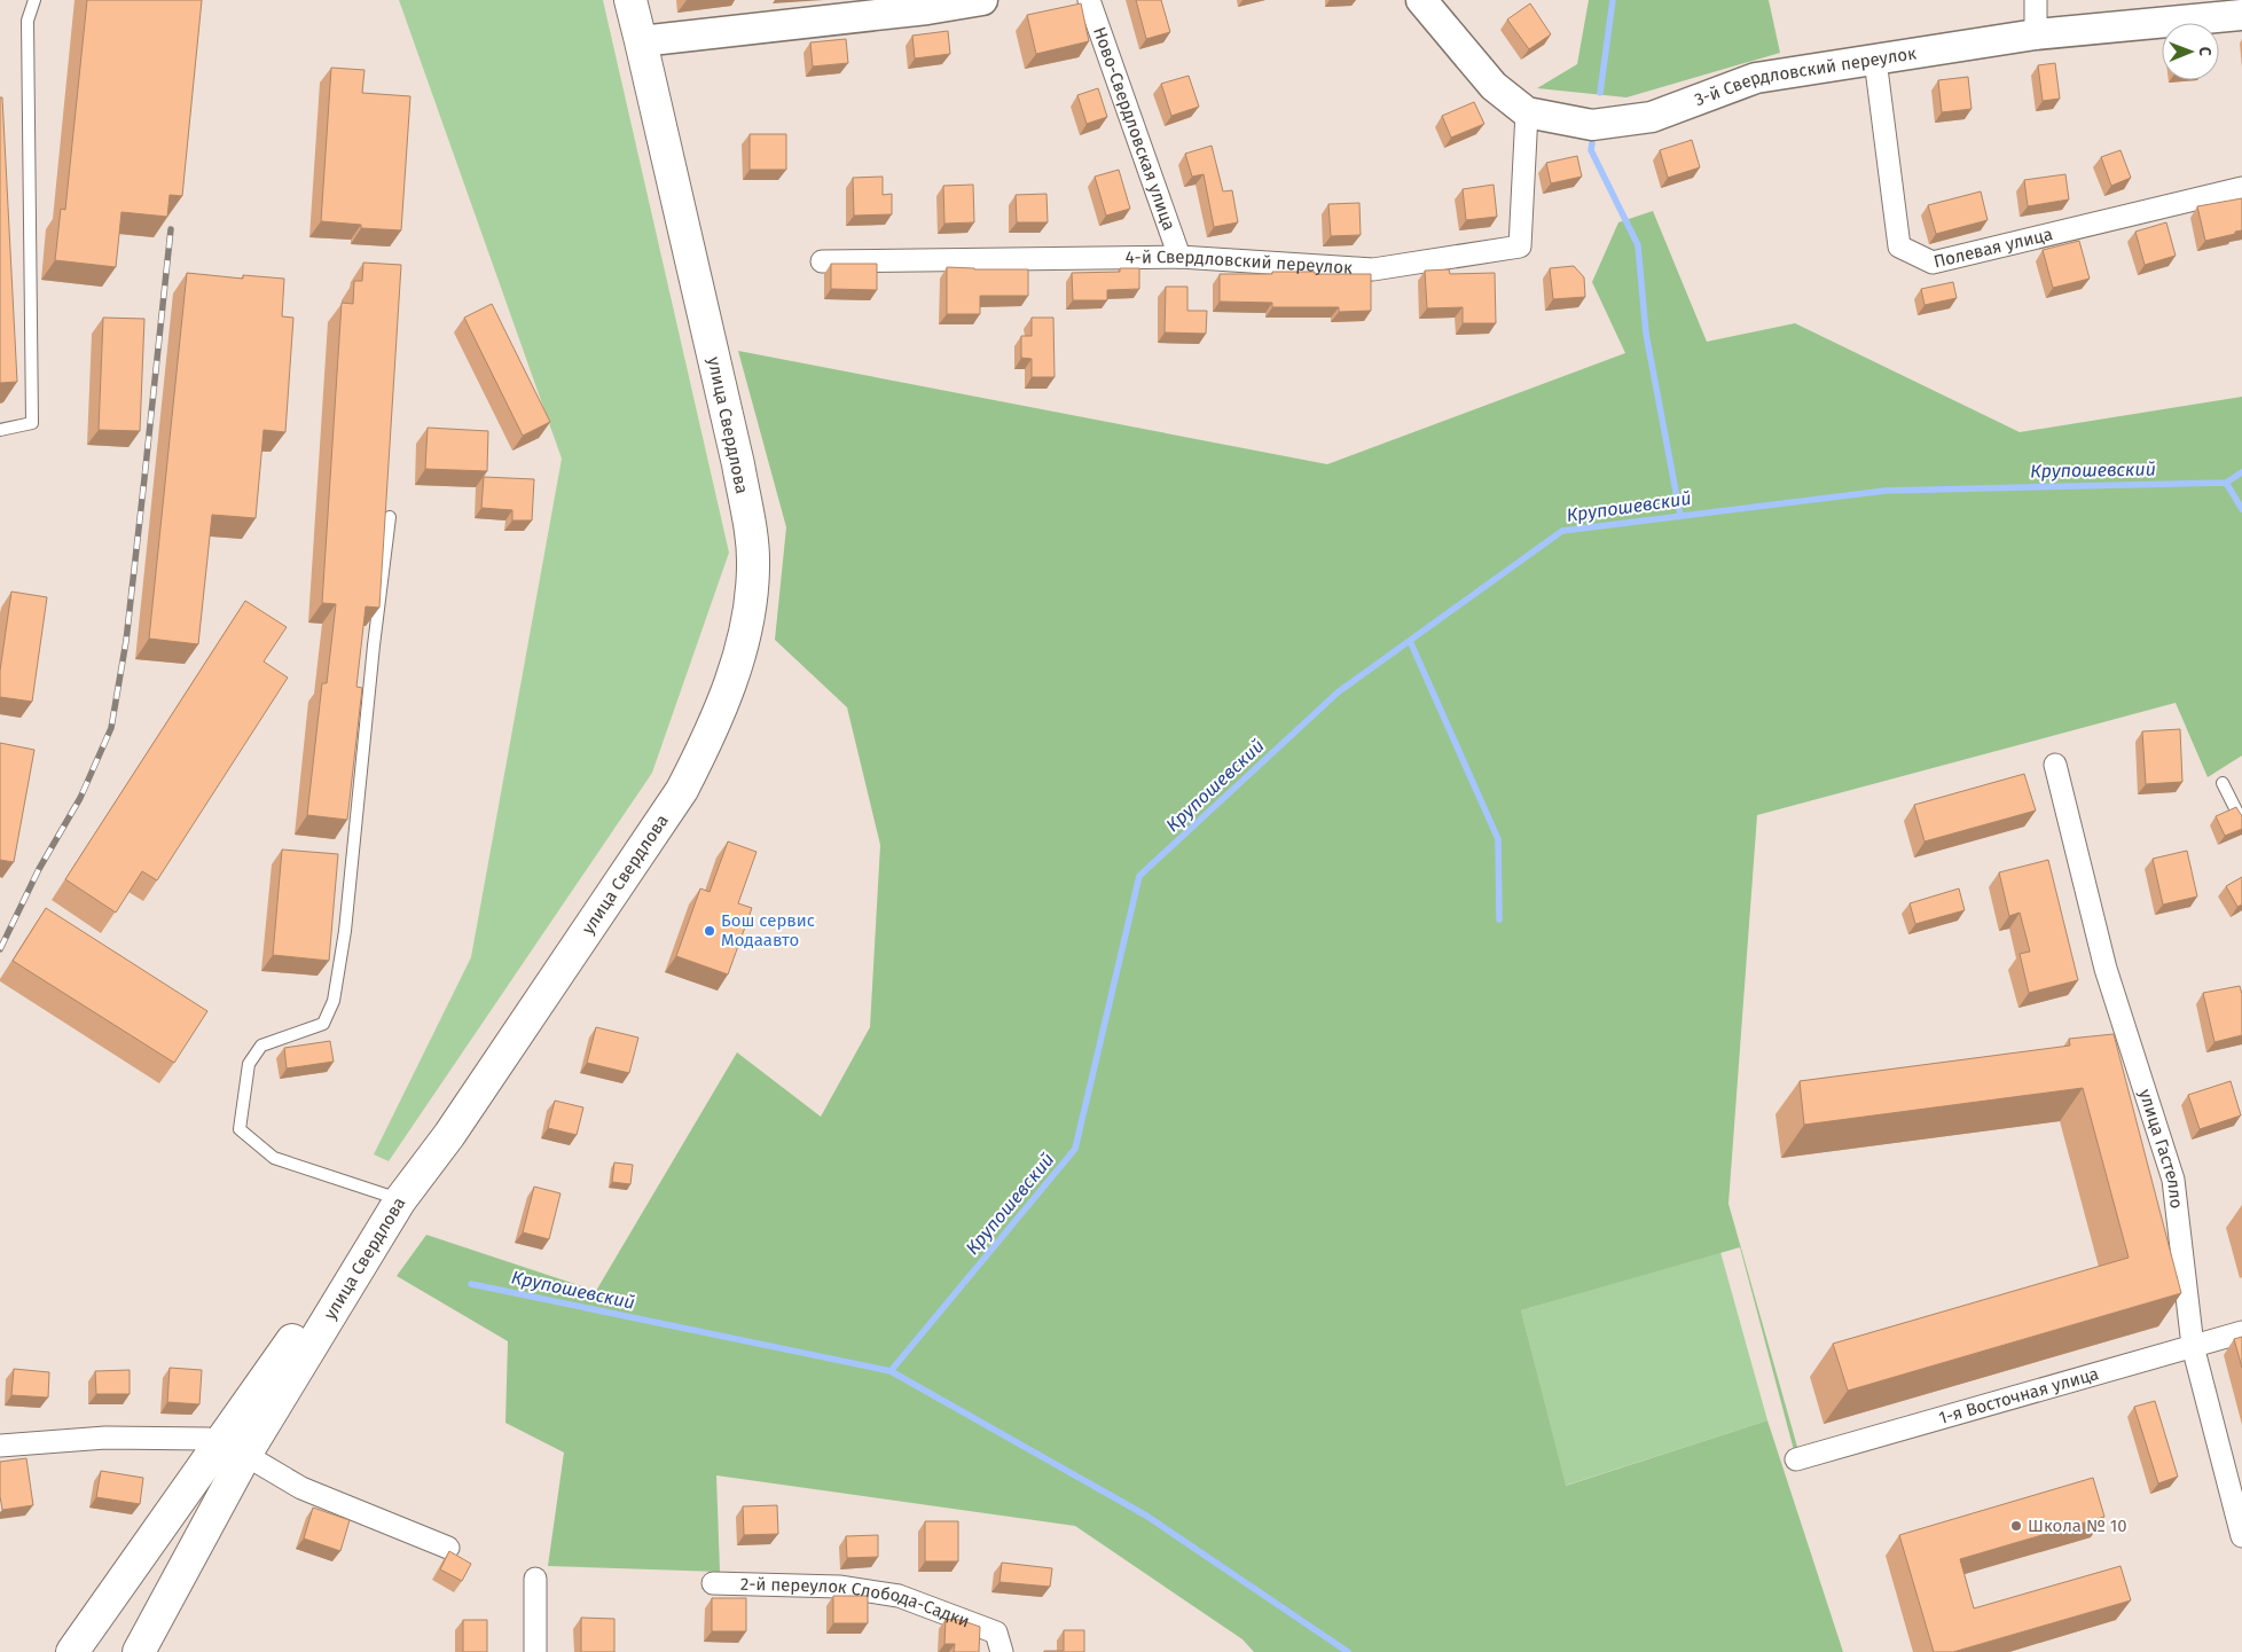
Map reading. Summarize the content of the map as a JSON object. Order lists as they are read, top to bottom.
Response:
{
  "streets": {
    "main road": ["3-й Свердловский переулок", "улица Свердлова"],
    "street": [
      "Ново-Свердловская улица",
      "Полевая улица",
      "4-й Свердловский переулок",
      "улица Гастелло",
      "1-я Восточная улица",
      "2-й переулок Слобода-Садки"
    ]
  },
  "crossings": [
    ["3-й Свердловский переулок", "Полевая улица"],
    ["3-й Свердловский переулок", "4-й Свердловский переулок"],
    ["Ново-Свердловская улица", "4-й Свердловский переулок"],
    ["улица Гастелло", "1-я Восточная улица"]
  ],
  "water": ["Крупошевский"],
  "places": ["Бош сервис Модаавто", "Школа № 10"],
  "north": "right"
}
